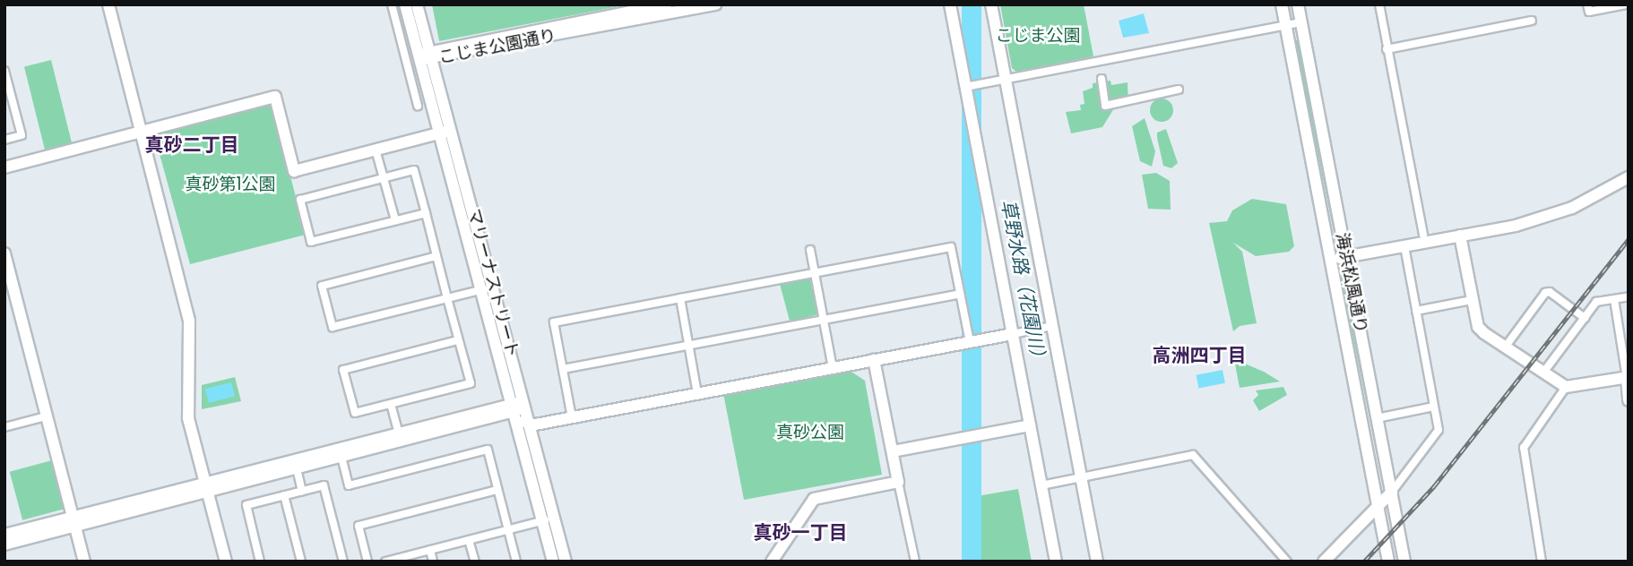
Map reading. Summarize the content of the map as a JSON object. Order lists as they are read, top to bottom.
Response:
{
  "streets": {
    "street": ["こじま公園通り", "マリーナストリート", "海浜松風通り"]
  },
  "crossings": [
    ["こじま公園通り", "マリーナストリート"]
  ],
  "districts": ["真砂二丁目", "高洲四丁目", "真砂一丁目"],
  "water": ["草野水路（花園川）"],
  "parks": ["こじま公園", "真砂第1公園", "真砂公園"]
}
